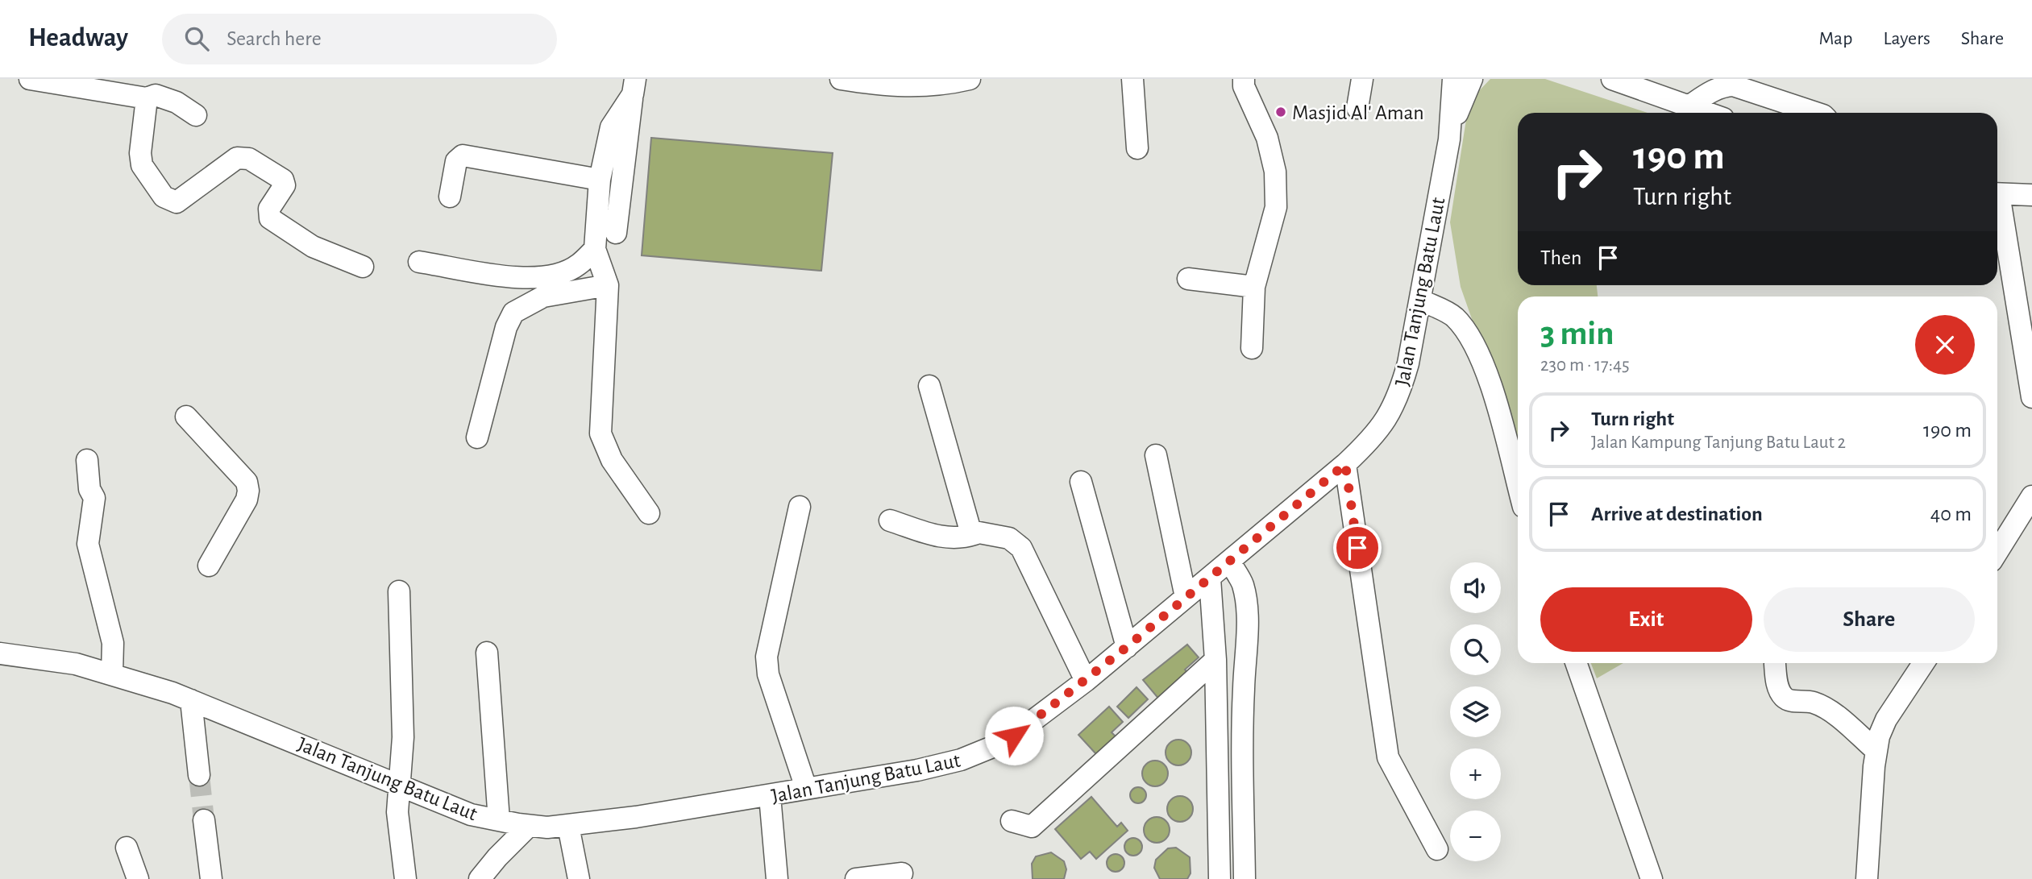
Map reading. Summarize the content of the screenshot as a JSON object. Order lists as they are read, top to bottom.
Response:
{
  "streets": {
    "street": ["Jalan Tanjung Batu Laut"]
  },
  "places": ["Masjid Al' Aman"],
  "page": {
    "header": "Headway",
    "search": "Search here",
    "nav": ["Map", "Layers", "Share"],
    "turn": ["190 m", "Turn right"],
    "then": "Then",
    "heading": ["3 min", "230 m · 17:45"],
    "list": [
      {
        "name": "Turn right",
        "note": "Jalan Kampung Tanjung Batu Laut 2",
        "value": "190 m"
      },
      {
        "name": "Arrive at destination",
        "value": "40 m"
      }
    ],
    "map_buttons": ["+", "−"],
    "buttons": ["Exit", "Share"]
  }
}
